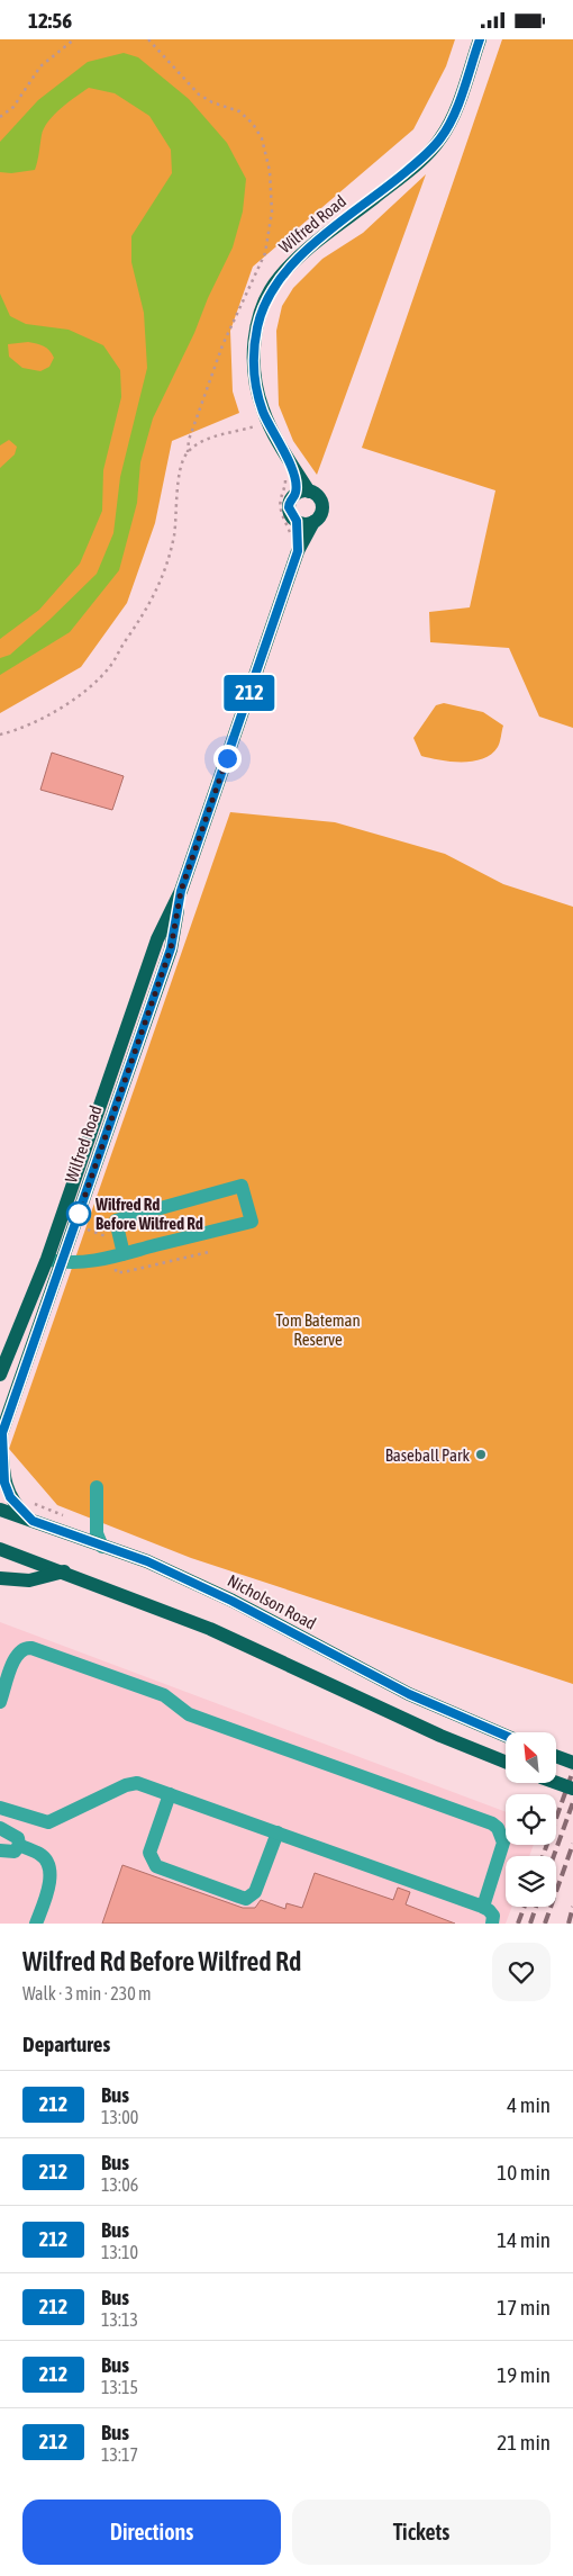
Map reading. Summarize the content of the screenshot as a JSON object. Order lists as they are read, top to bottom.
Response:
{
  "streets": {
    "main road": ["Wilfred Road", "Nicholson Road"]
  },
  "parks": ["Tom Bateman Reserve"],
  "places": ["Wilfred Rd Before Wilfred Rd", "Baseball Park"],
  "lines": ["bus line 212"],
  "north": "top left",
  "page": {
    "status": "12:56",
    "on_map": "212",
    "heading": [
      ["Wilfred Rd Before Wilfred Rd", "Walk · 3 min · 230 m"],
      "Departures"
    ],
    "list": [
      {
        "mark": "212",
        "name": "Bus",
        "note": "13:00",
        "value": "4 min"
      },
      {
        "mark": "212",
        "name": "Bus",
        "note": "13:06",
        "value": "10 min"
      },
      {
        "mark": "212",
        "name": "Bus",
        "note": "13:10",
        "value": "14 min"
      },
      {
        "mark": "212",
        "name": "Bus",
        "note": "13:13",
        "value": "17 min"
      },
      {
        "mark": "212",
        "name": "Bus",
        "note": "13:15",
        "value": "19 min"
      },
      {
        "mark": "212",
        "name": "Bus",
        "note": "13:17",
        "value": "21 min"
      }
    ],
    "buttons": ["Directions", "Tickets"]
  }
}
